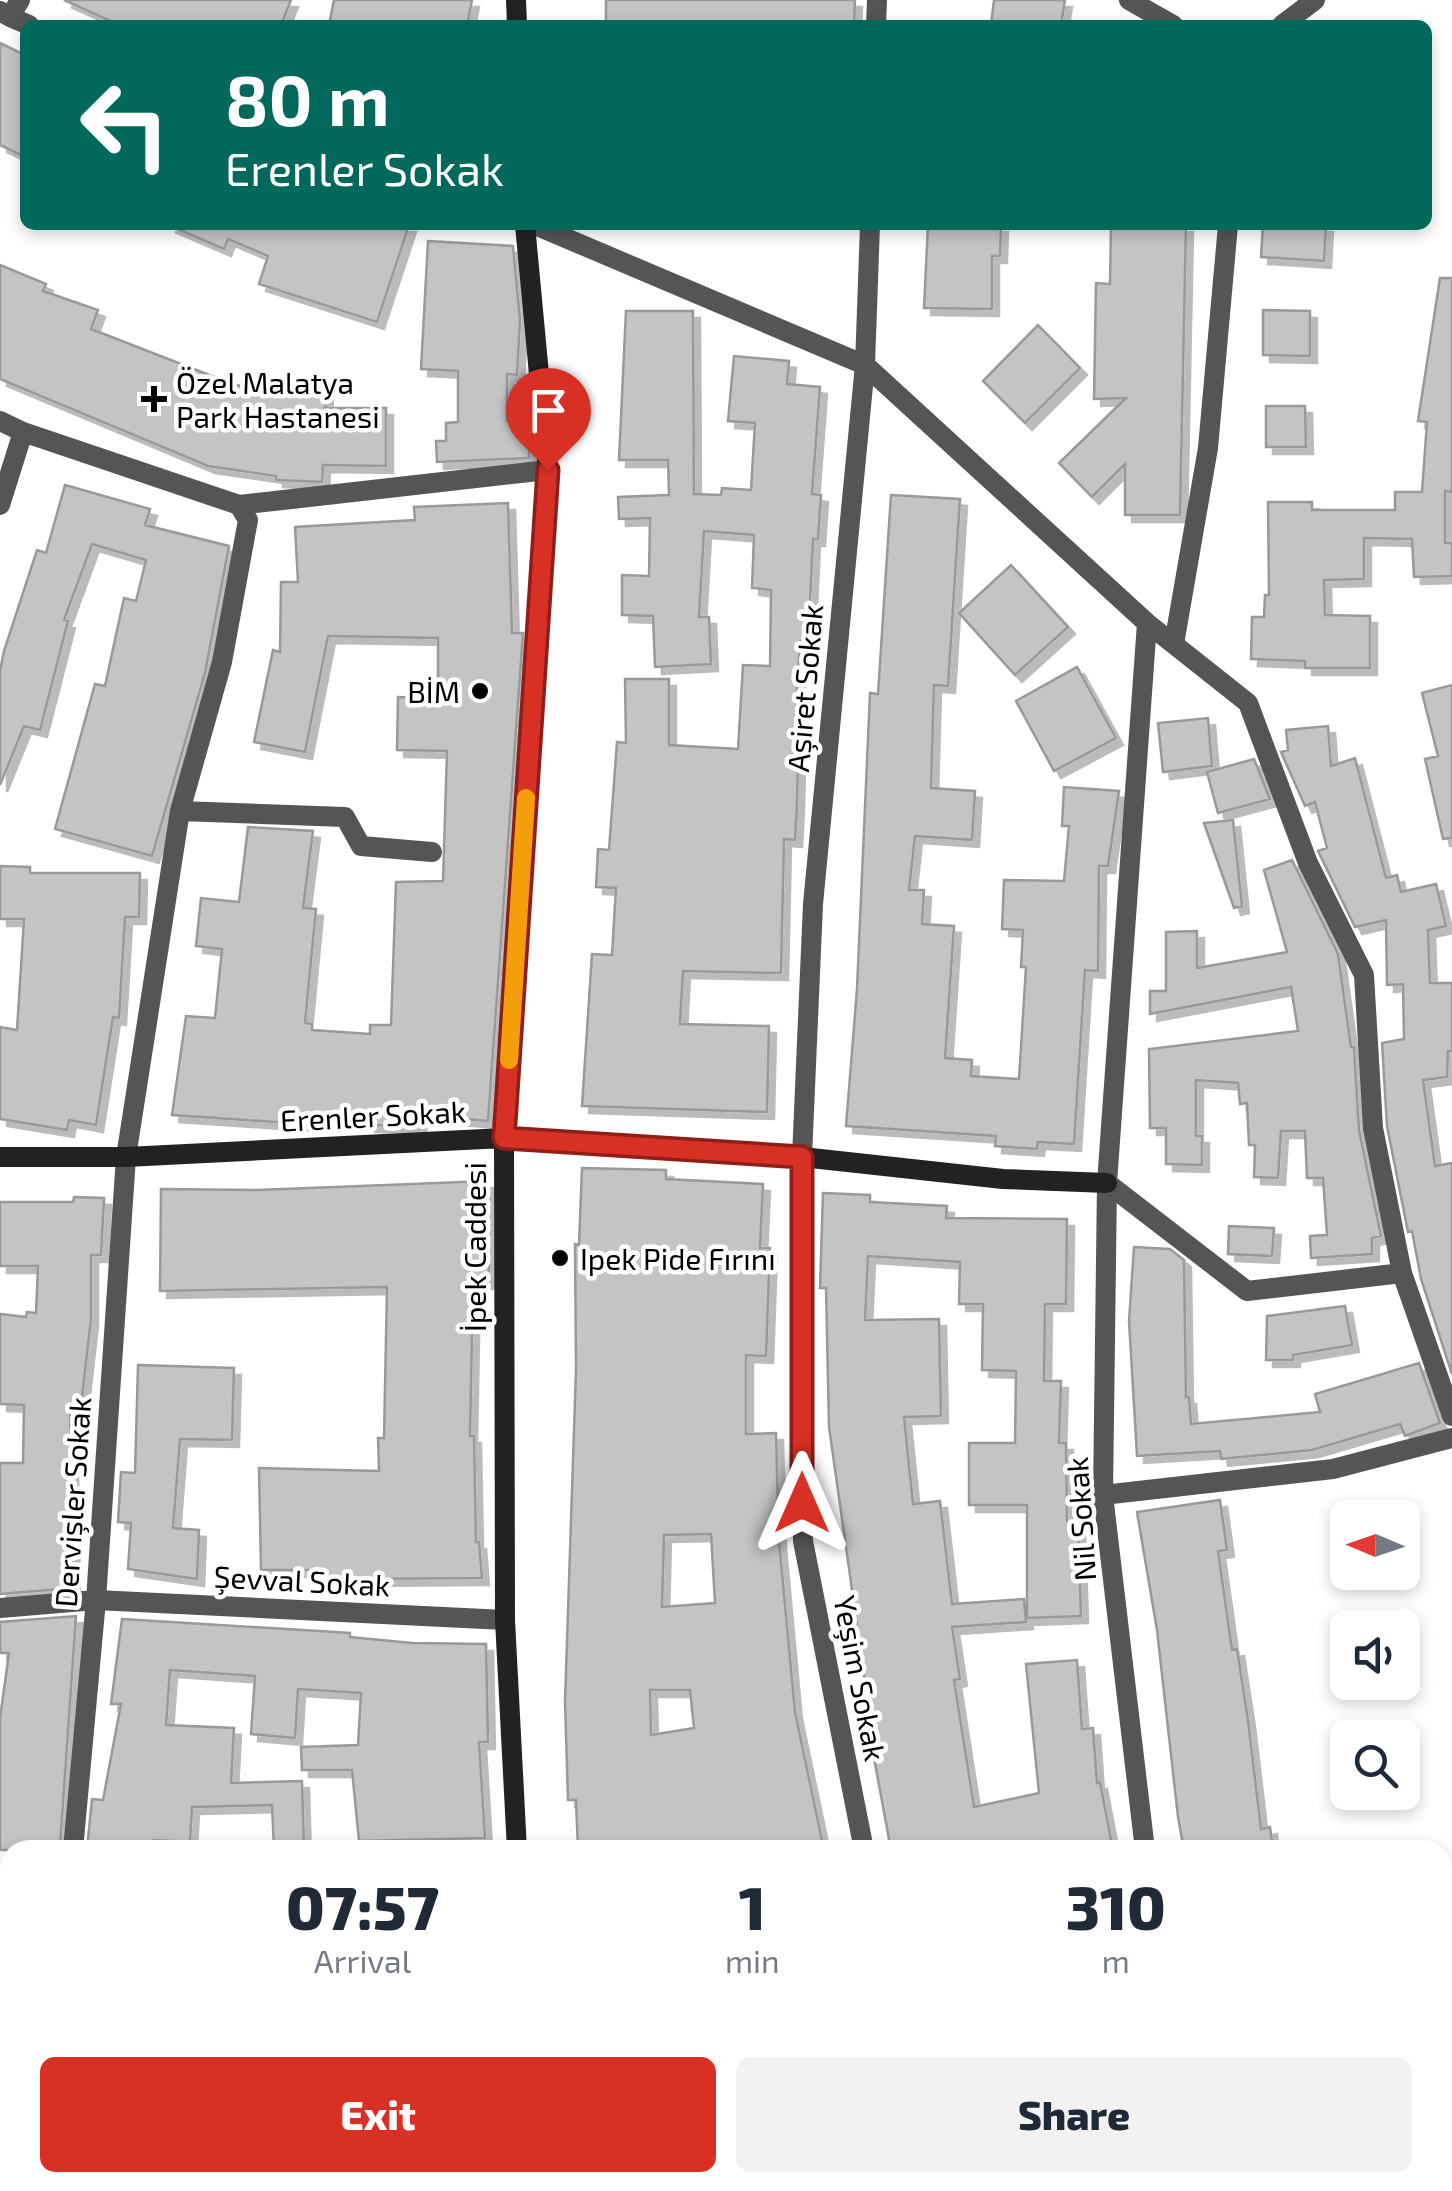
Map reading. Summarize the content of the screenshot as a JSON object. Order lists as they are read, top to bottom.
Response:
{
  "streets": {
    "main road": ["Erenler Sokak", "İpek Caddesi"],
    "street": [
      "Aşiret Sokak",
      "Dervişler Sokak",
      "Nil Sokak",
      "Şevval Sokak",
      "Yeşim Sokak"
    ]
  },
  "crossings": [
    ["Aşiret Sokak", "Erenler Sokak"],
    ["Aşiret Sokak", "Yeşim Sokak"],
    ["Erenler Sokak", "İpek Caddesi"],
    ["Erenler Sokak", "Dervişler Sokak"],
    ["Erenler Sokak", "Nil Sokak"],
    ["Erenler Sokak", "Yeşim Sokak"],
    ["İpek Caddesi", "Şevval Sokak"],
    ["Dervişler Sokak", "Şevval Sokak"]
  ],
  "places": {
    "health": ["Özel Malatya Park Hastanesi"],
    "other": ["BİM", "Ipek Pide Fırını"]
  },
  "north": "left",
  "page": {
    "turn": ["80 m", "Erenler Sokak"],
    "eta": [
      "07:57",
      "Arrival",
      "1",
      "min",
      "310",
      "m"
    ],
    "buttons": ["Exit", "Share"]
  }
}
